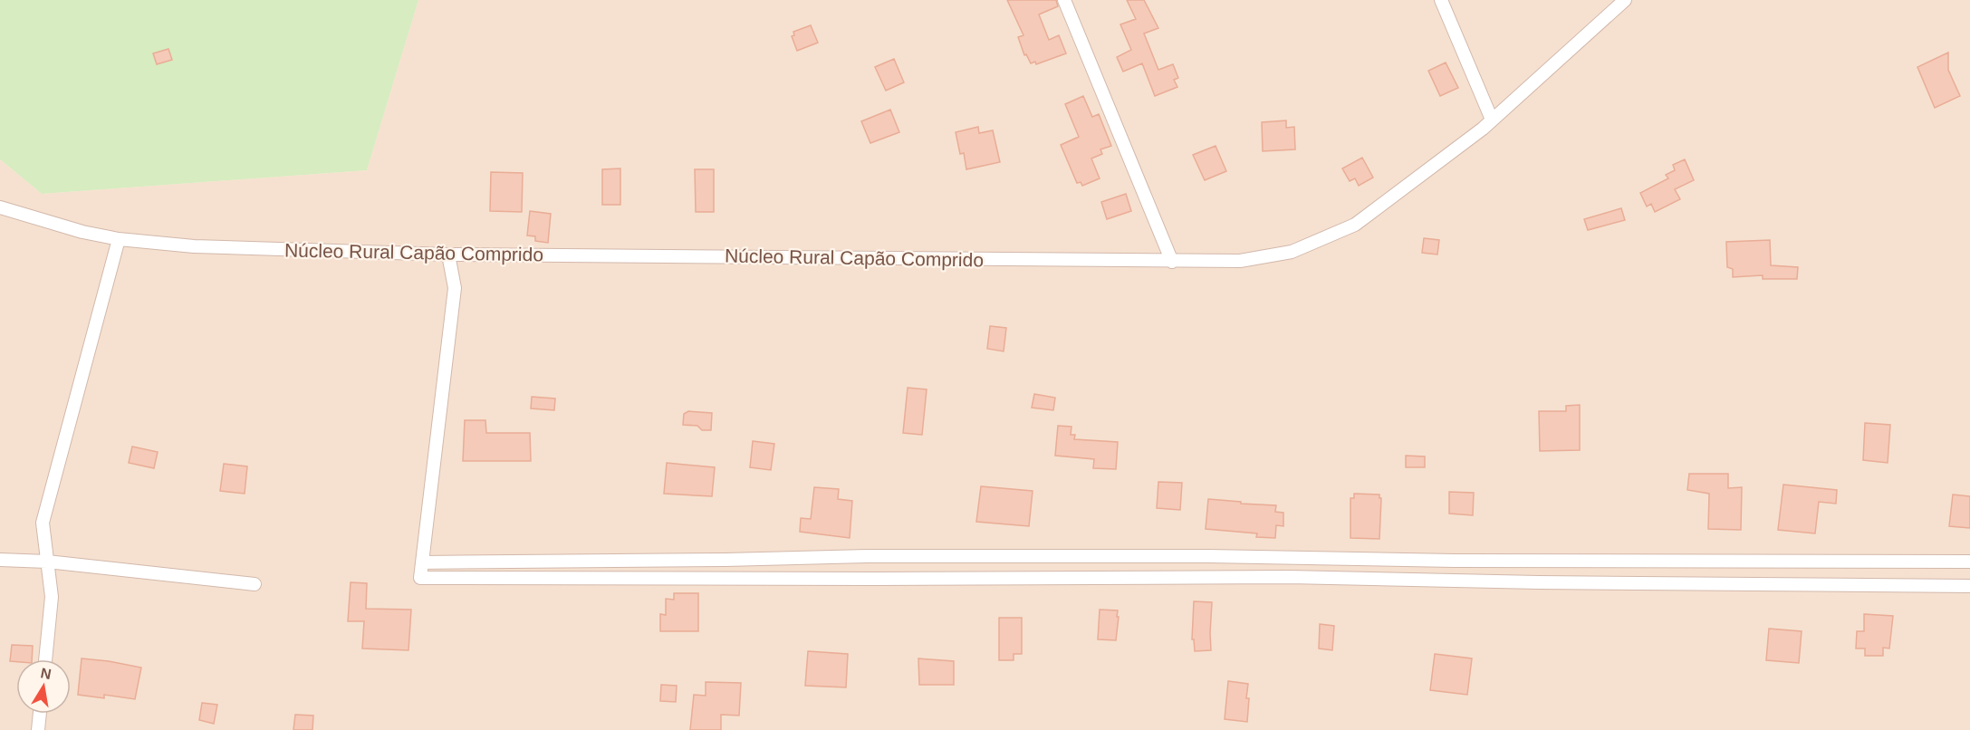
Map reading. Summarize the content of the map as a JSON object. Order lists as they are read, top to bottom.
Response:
{
  "streets": {
    "street": ["Núcleo Rural Capão Comprido"]
  },
  "north": "top"
}
